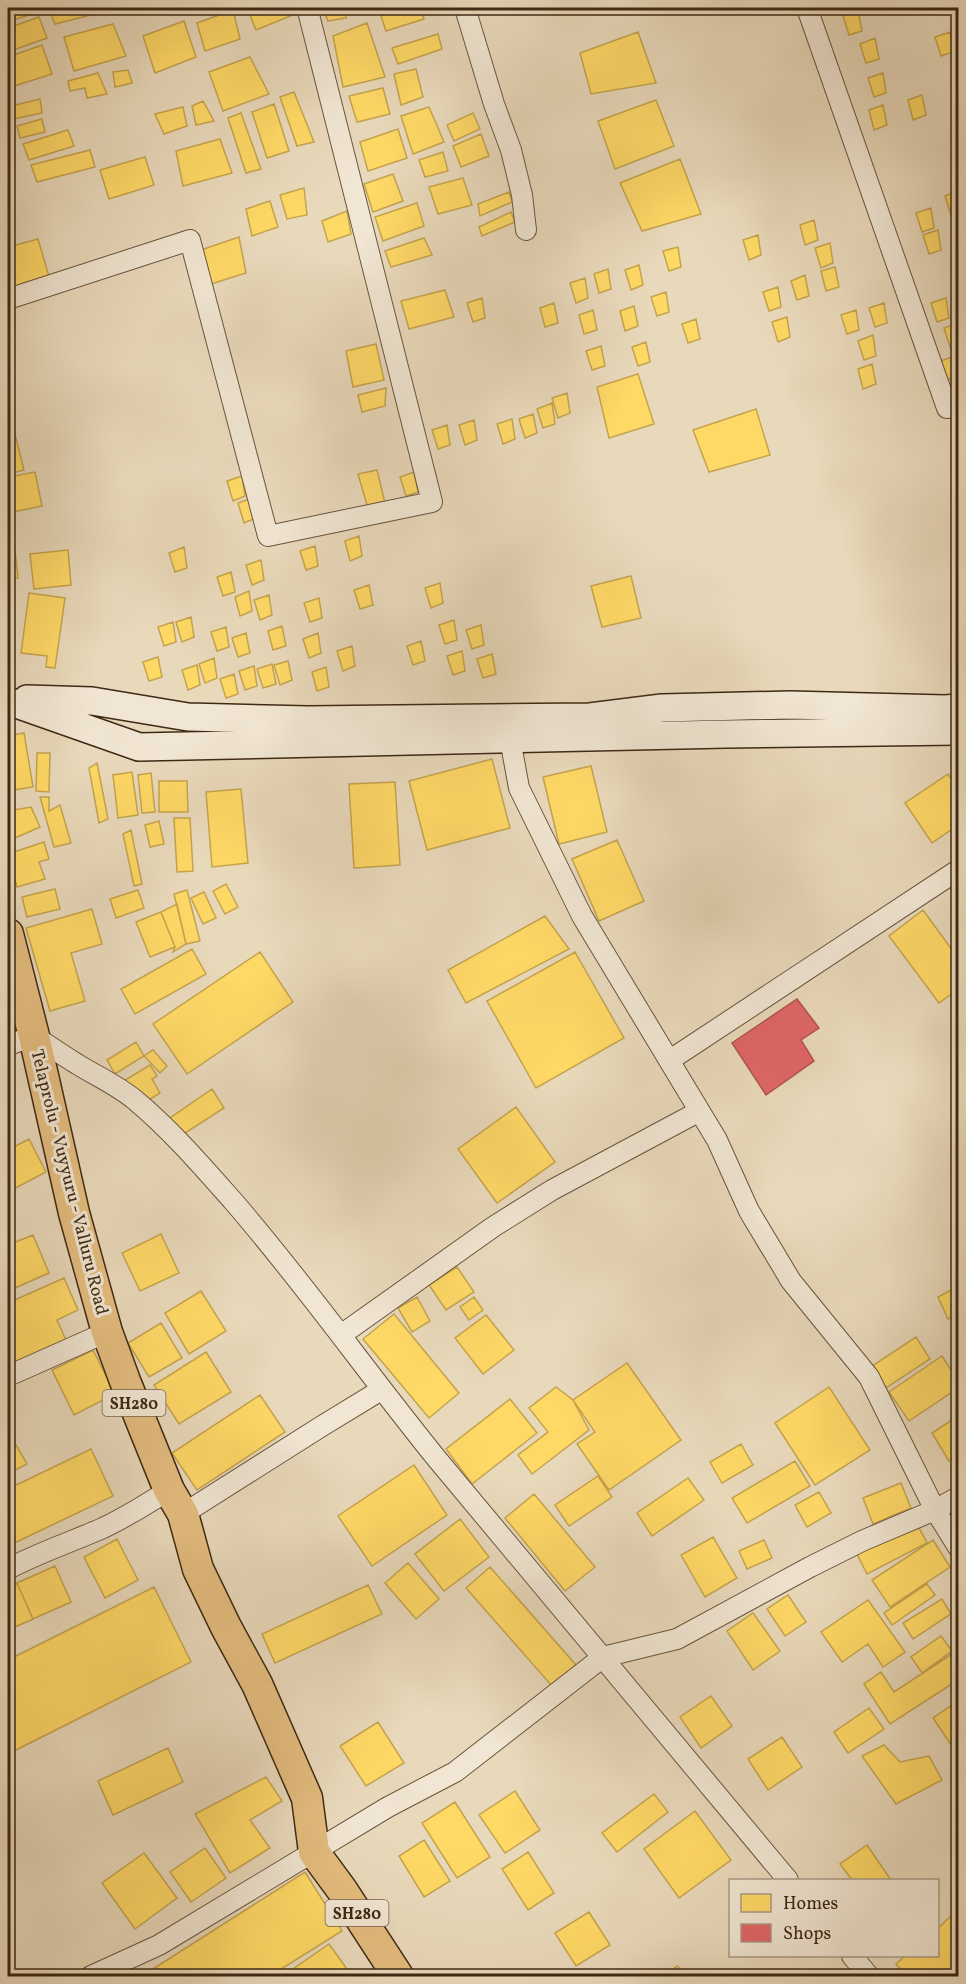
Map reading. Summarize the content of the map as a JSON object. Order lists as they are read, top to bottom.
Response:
{
  "streets": {
    "main road": ["Telaprolu - Vuyyuru - Valluru Road", "SH280"]
  },
  "legend": ["Homes", "Shops"]
}
